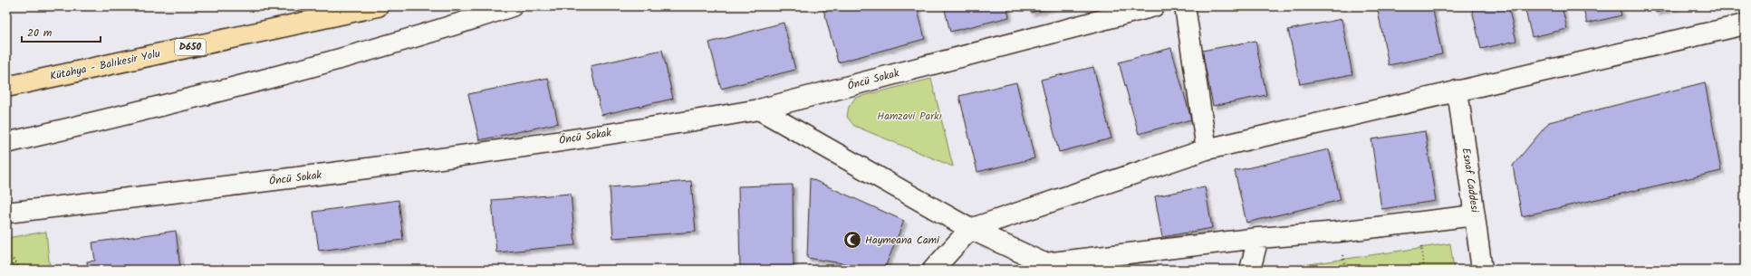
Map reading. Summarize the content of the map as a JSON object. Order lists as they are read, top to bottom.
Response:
{
  "streets": {
    "highway": ["D650", "Kütahya - Balıkesir Yolu"],
    "street": ["Öncü Sokak", "Esnaf Caddesi"]
  },
  "parks": ["Hamzavi Parkı"],
  "places": {
    "mosque": ["Haymeana Cami"]
  },
  "scale_bar": "20 m"
}
